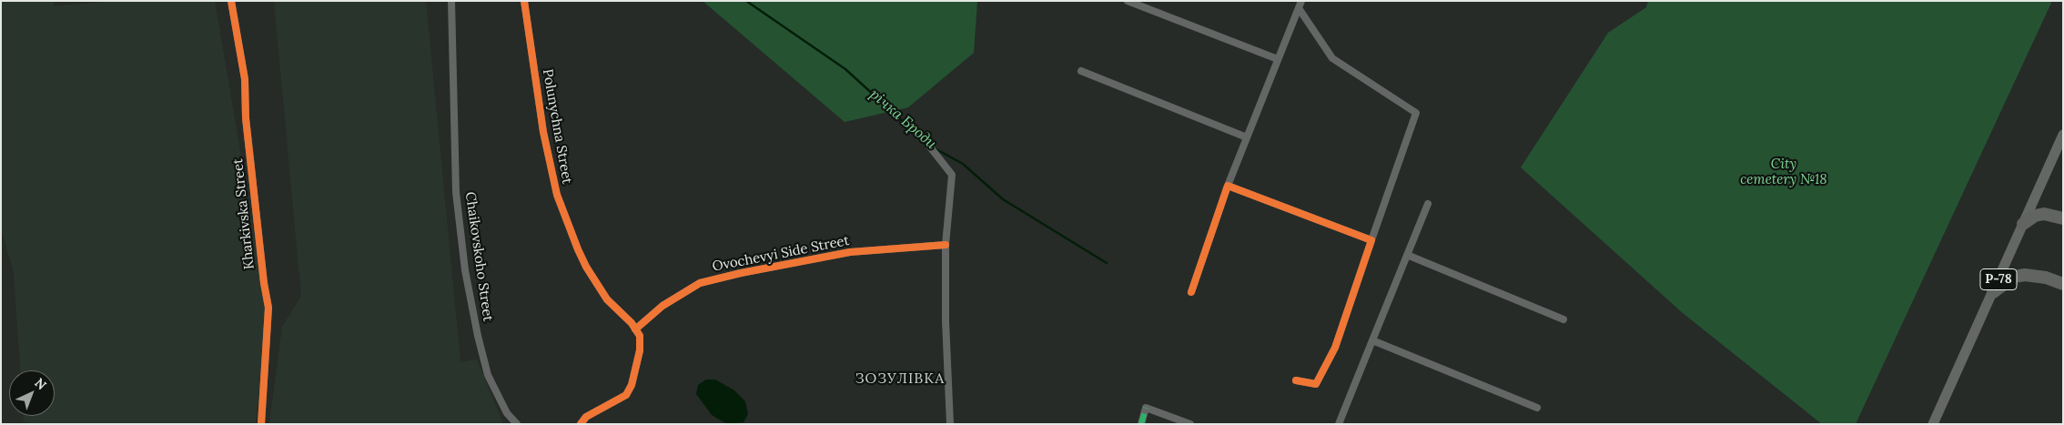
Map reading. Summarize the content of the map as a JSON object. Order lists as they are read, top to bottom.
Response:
{
  "streets": {
    "main road": ["Р-78"],
    "street": [
      "Polunychna Street",
      "Kharkivska Street",
      "Ovochevyi Side Street",
      "Chaikovskoho Street"
    ]
  },
  "crossings": [
    ["Polunychna Street", "Ovochevyi Side Street"]
  ],
  "districts": ["ЗОЗУЛІВКА"],
  "water": ["річка Броди"],
  "parks": ["City cemetery №18"],
  "north": "top right"
}
